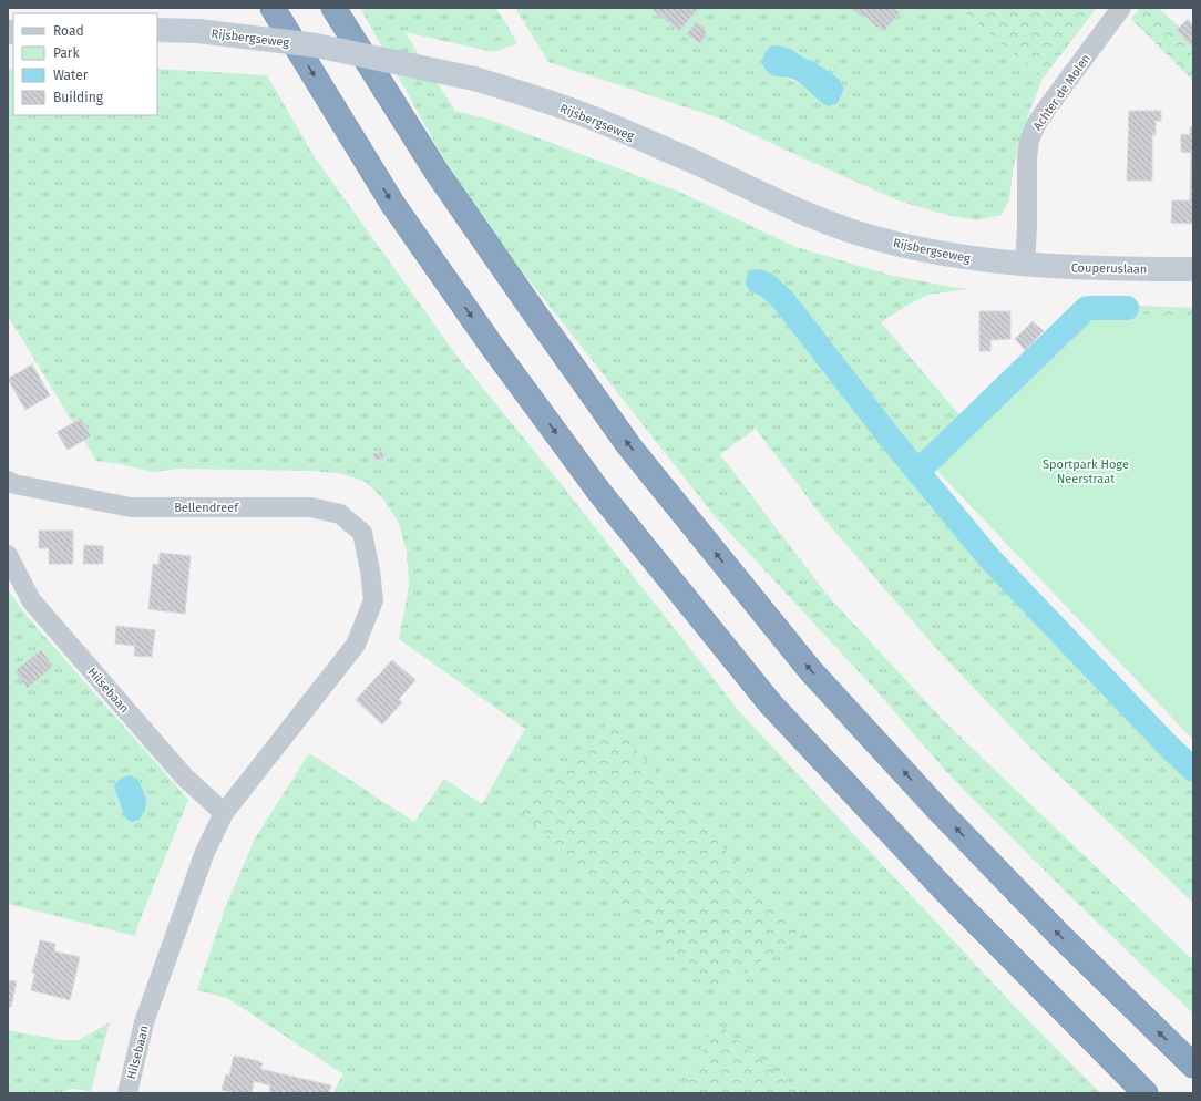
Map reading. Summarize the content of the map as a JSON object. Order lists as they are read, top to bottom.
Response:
{
  "streets": {
    "main road": ["Rijsbergseweg", "Couperuslaan"],
    "street": ["Achter de Molen", "Bellendreef", "Hilsebaan"]
  },
  "crossings": [
    ["Rijsbergseweg", "Achter de Molen"],
    ["Rijsbergseweg", "Couperuslaan"],
    ["Achter de Molen", "Couperuslaan"],
    ["Bellendreef", "Hilsebaan"]
  ],
  "parks": ["Sportpark Hoge Neerstraat"],
  "legend": [
    "Road",
    "Park",
    "Water",
    "Building"
  ]
}
